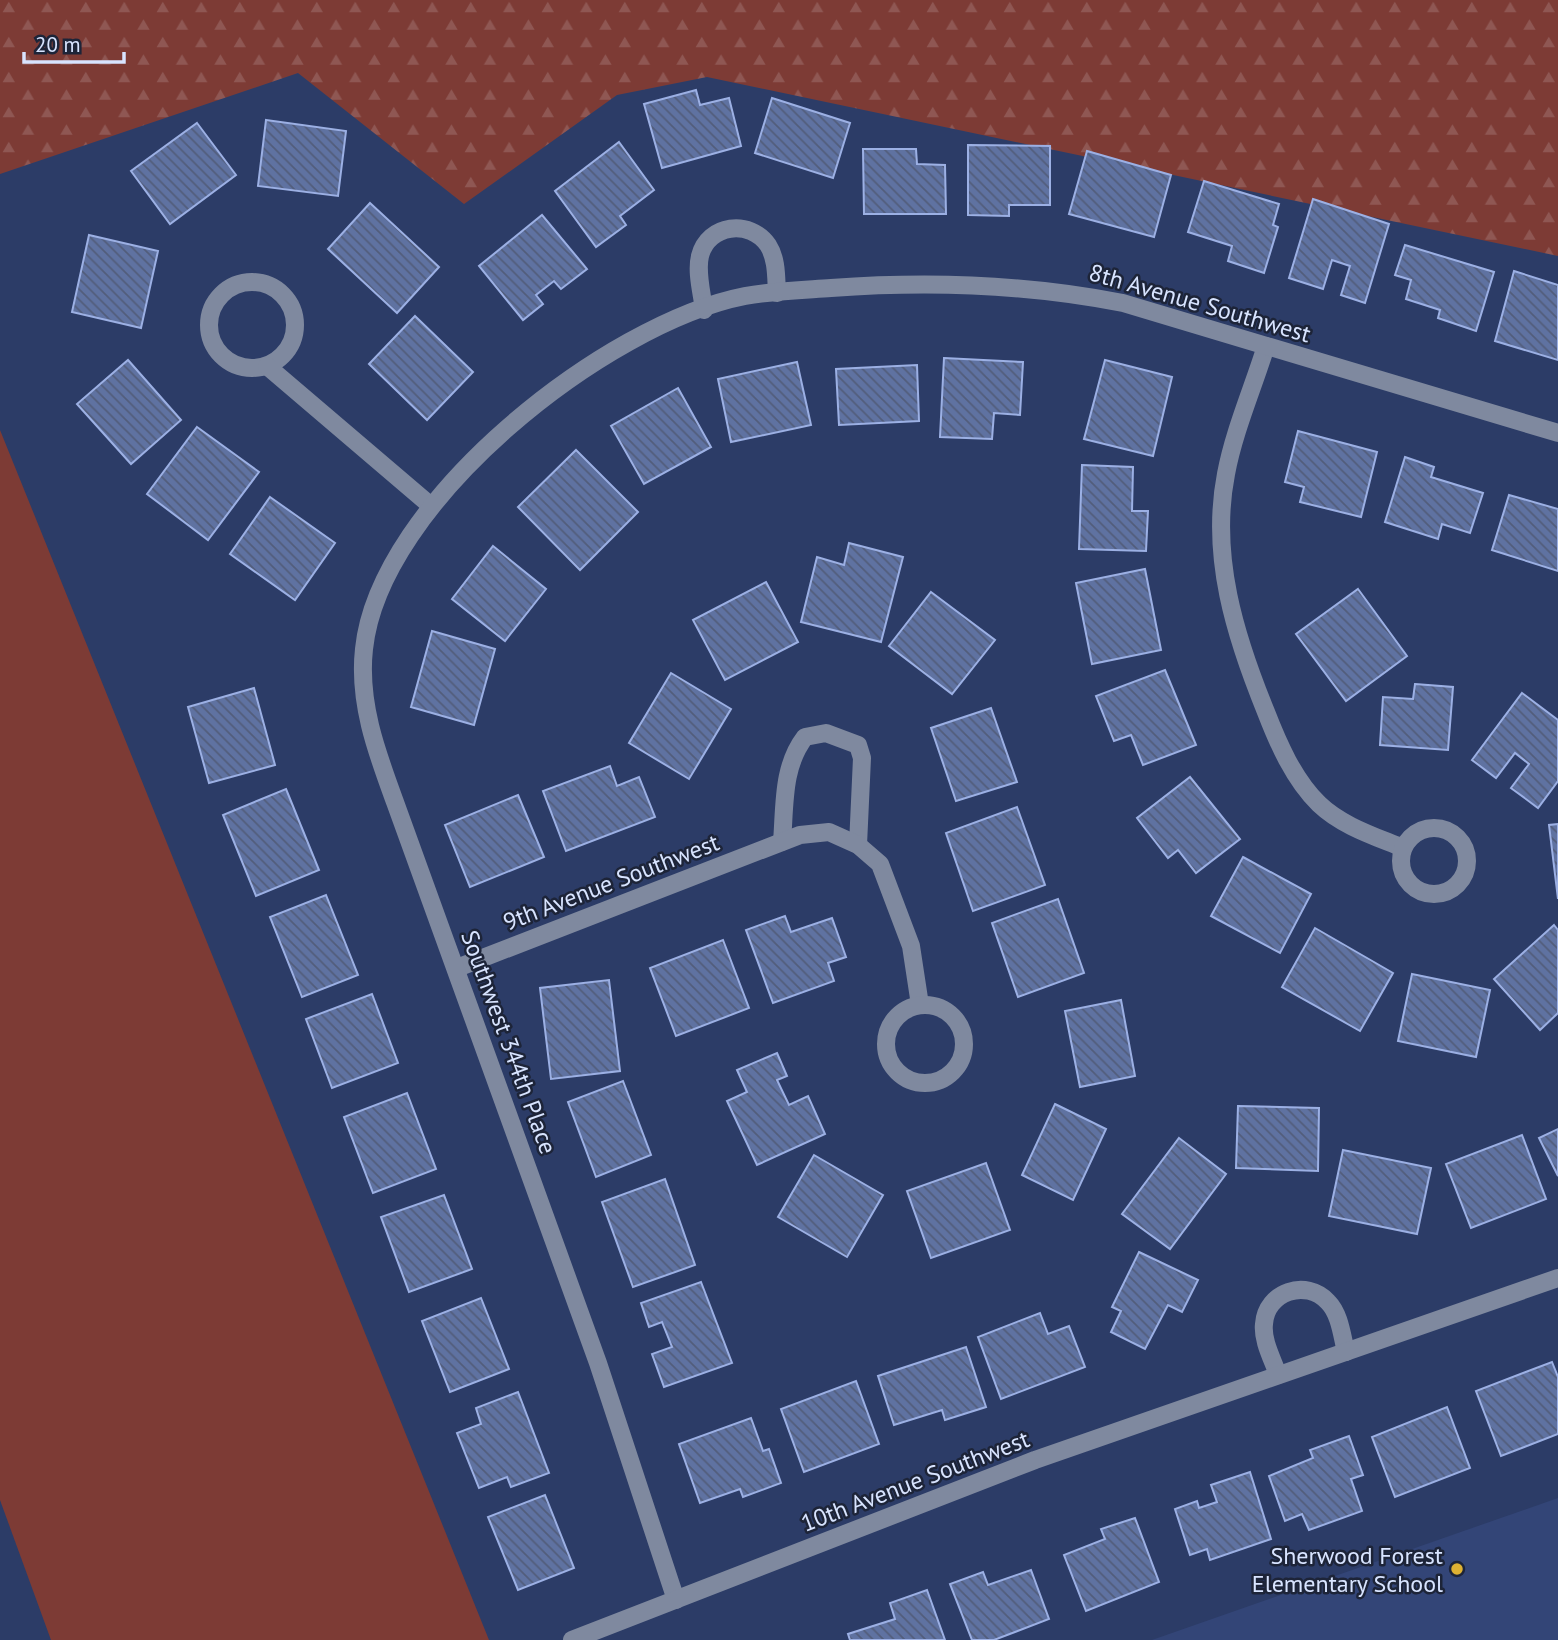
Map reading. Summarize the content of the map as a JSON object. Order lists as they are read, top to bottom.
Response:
{
  "streets": {
    "street": [
      "8th Avenue Southwest",
      "9th Avenue Southwest",
      "Southwest 344th Place",
      "10th Avenue Southwest"
    ]
  },
  "crossings": [
    ["8th Avenue Southwest", "Southwest 344th Place"],
    ["9th Avenue Southwest", "Southwest 344th Place"],
    ["Southwest 344th Place", "10th Avenue Southwest"]
  ],
  "places": ["Sherwood Forest Elementary School"],
  "scale_bar": "20 m"
}
